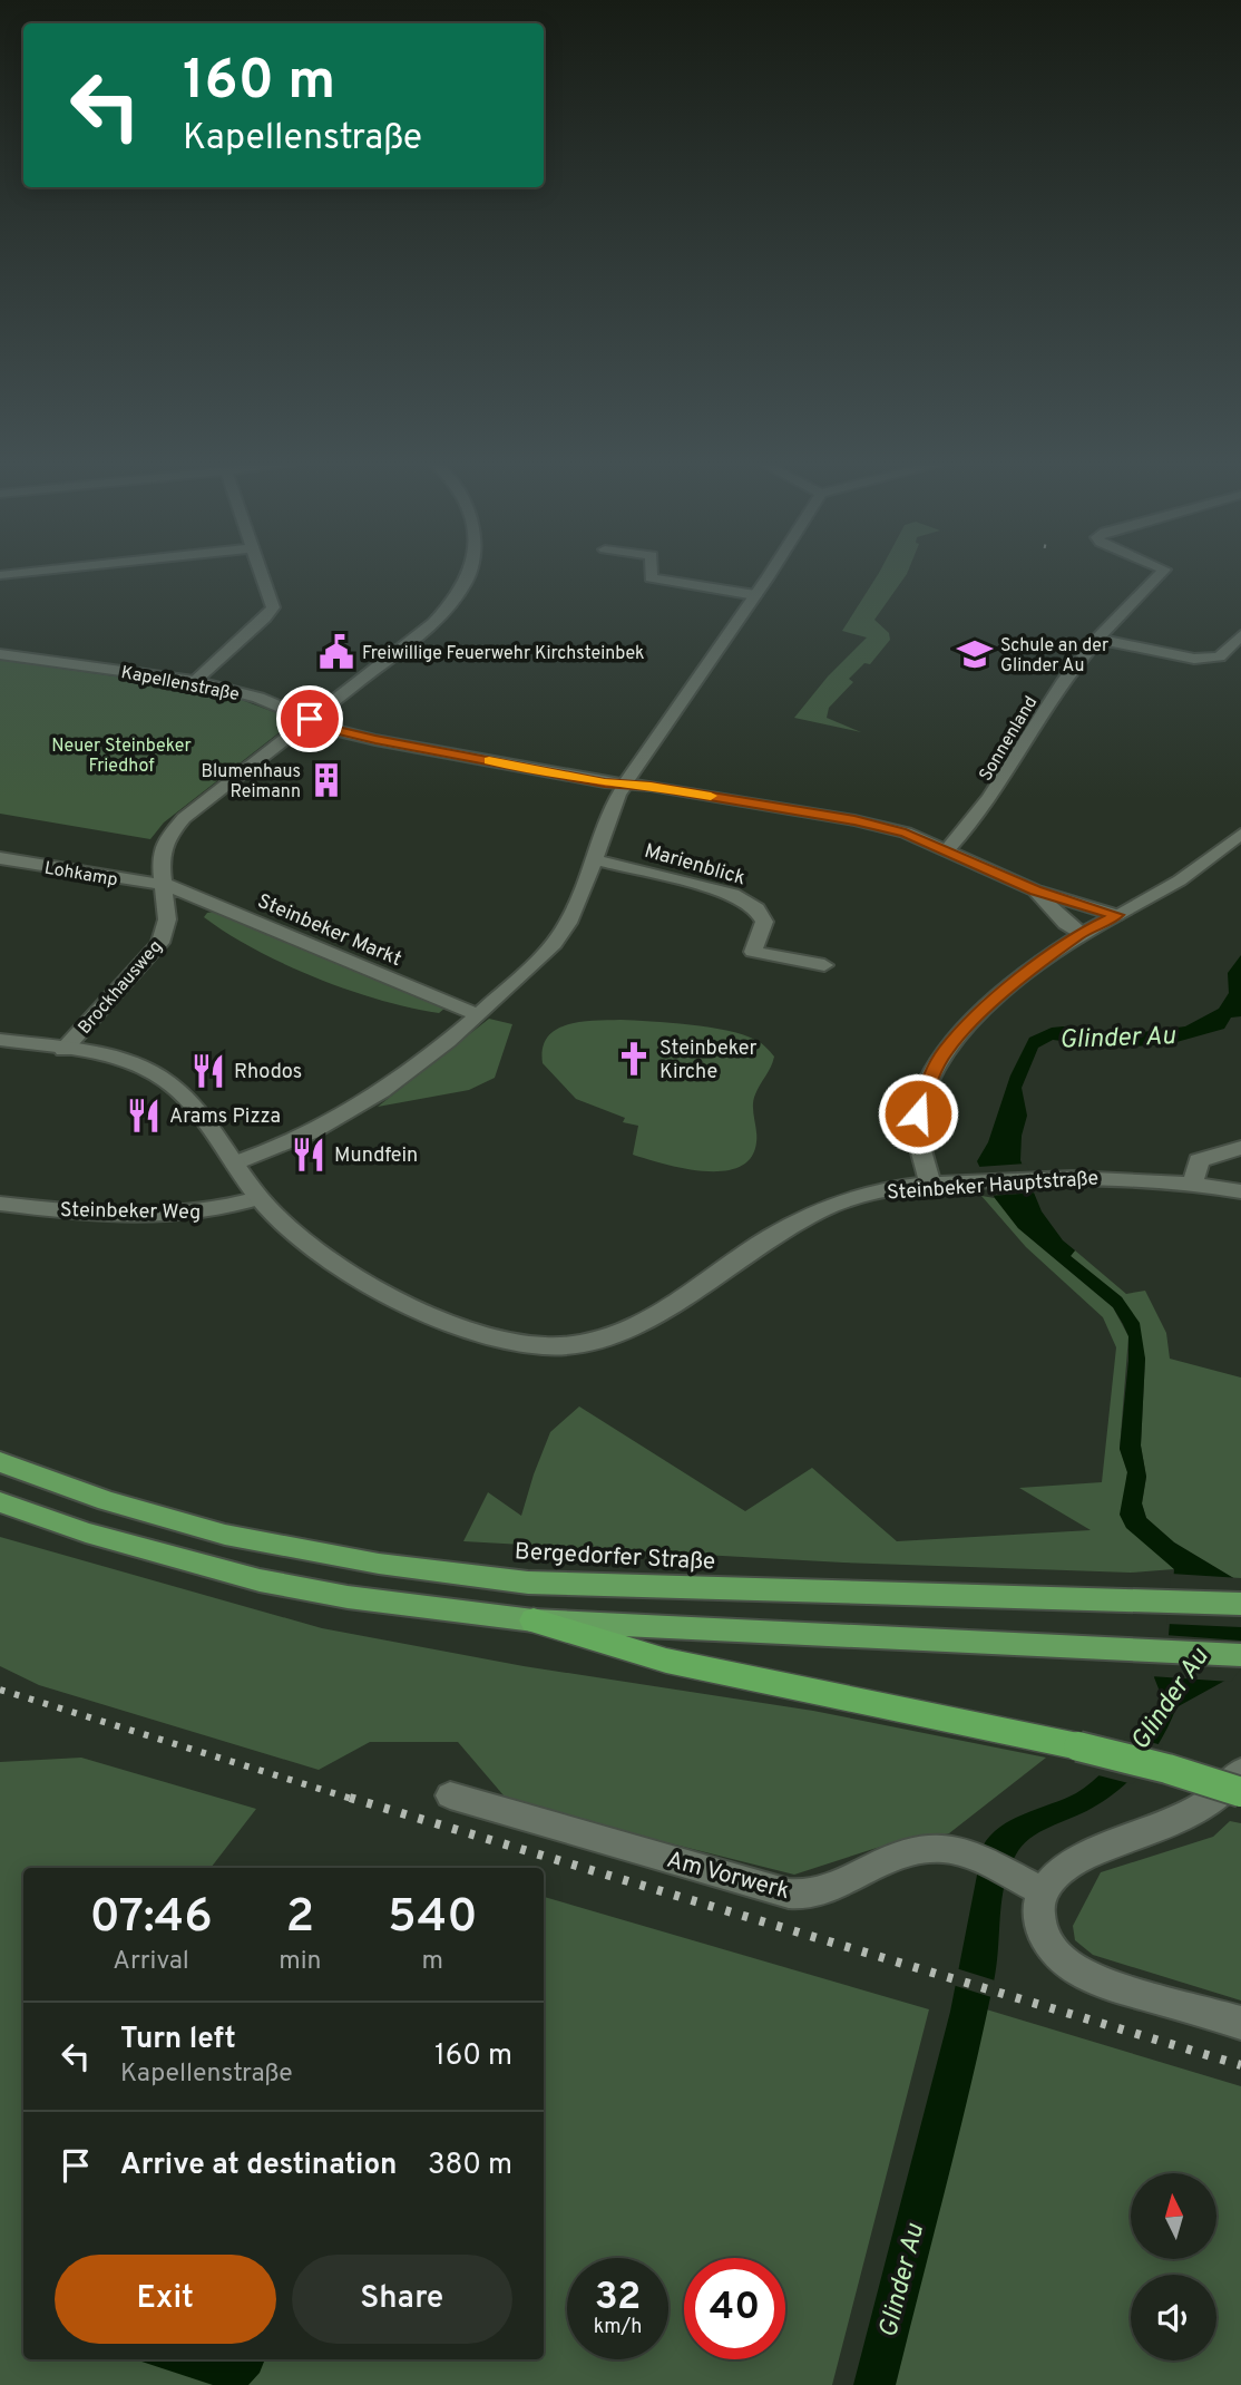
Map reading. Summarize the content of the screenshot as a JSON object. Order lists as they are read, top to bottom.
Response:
{
  "streets": {
    "highway": ["Bergedorfer Straße"],
    "street": [
      "Kapellenstraße",
      "Sonnenland",
      "Marienblick",
      "Lohkamp",
      "Steinbeker Markt",
      "Brockhausweg",
      "Steinbeker Hauptstraße",
      "Steinbeker Weg",
      "Am Vorwerk"
    ]
  },
  "crossings": [
    ["Kapellenstraße", "Sonnenland"],
    ["Kapellenstraße", "Brockhausweg"],
    ["Lohkamp", "Steinbeker Markt"],
    ["Lohkamp", "Brockhausweg"],
    ["Steinbeker Markt", "Brockhausweg"],
    ["Brockhausweg", "Steinbeker Hauptstraße"],
    ["Steinbeker Hauptstraße", "Steinbeker Weg"]
  ],
  "water": ["Glinder Au"],
  "parks": ["Neuer Steinbeker Friedhof"],
  "places": {
    "public building": ["Freiwillige Feuerwehr Kirchsteinbek"],
    "school or university": ["Schule an der Glinder Au"],
    "building": ["Blumenhaus Reimann"],
    "church": ["Steinbeker Kirche"],
    "restaurant": ["Rhodos", "Arams Pizza", "Mundfein"]
  },
  "north": "top",
  "page": {
    "turn": ["160 m", "Kapellenstraße"],
    "eta": [
      "07:46",
      "Arrival",
      "2",
      "min",
      "540",
      "m"
    ],
    "list": [
      {
        "name": "Turn left",
        "note": "Kapellenstraße",
        "value": "160 m"
      },
      {
        "name": "Arrive at destination",
        "value": "380 m"
      }
    ],
    "buttons": ["Exit", "Share"],
    "speed": "32 km/h",
    "limit": "40"
  }
}
